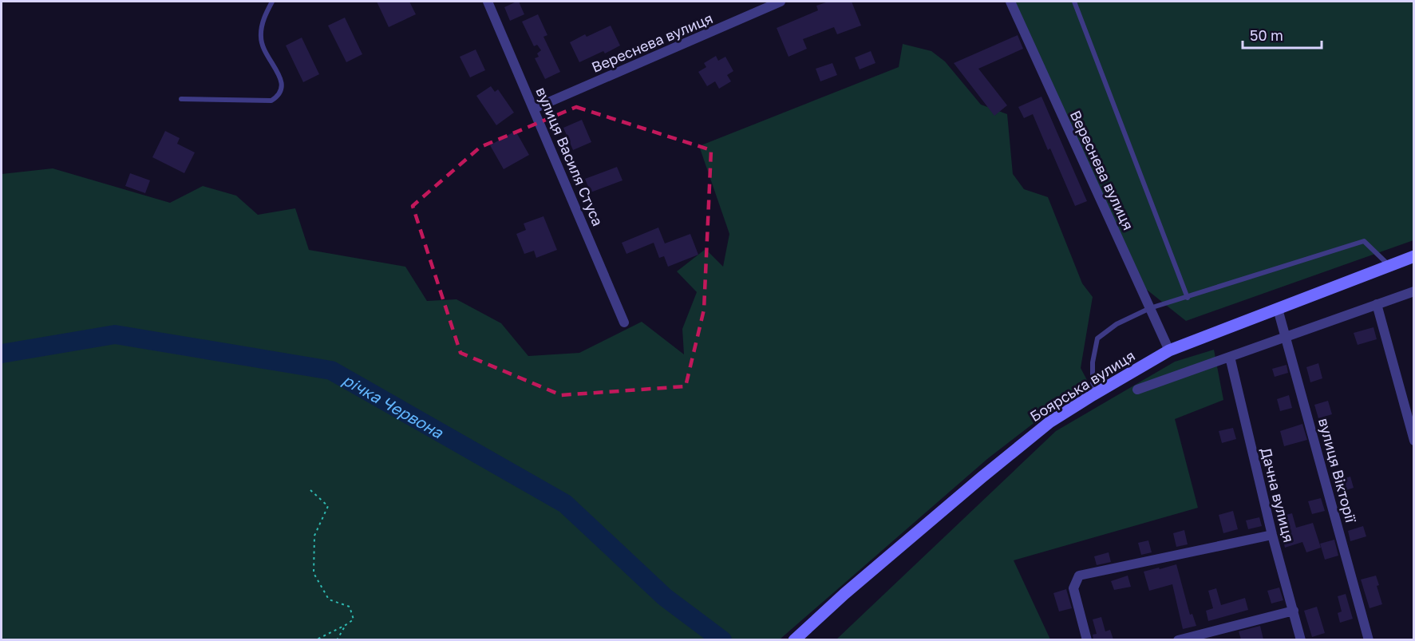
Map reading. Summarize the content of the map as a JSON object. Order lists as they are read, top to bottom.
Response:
{
  "streets": {
    "street": [
      "Вереснева вулиця",
      "вулиця Василя Стуса",
      "Боярська вулиця",
      "вулиця Вікторії",
      "Дачна вулиця"
    ]
  },
  "crossings": [
    ["Вереснева вулиця", "вулиця Василя Стуса"],
    ["Вереснева вулиця", "Боярська вулиця"],
    ["Боярська вулиця", "вулиця Вікторії"]
  ],
  "water": ["річка Червона"],
  "scale_bar": "50 m"
}
